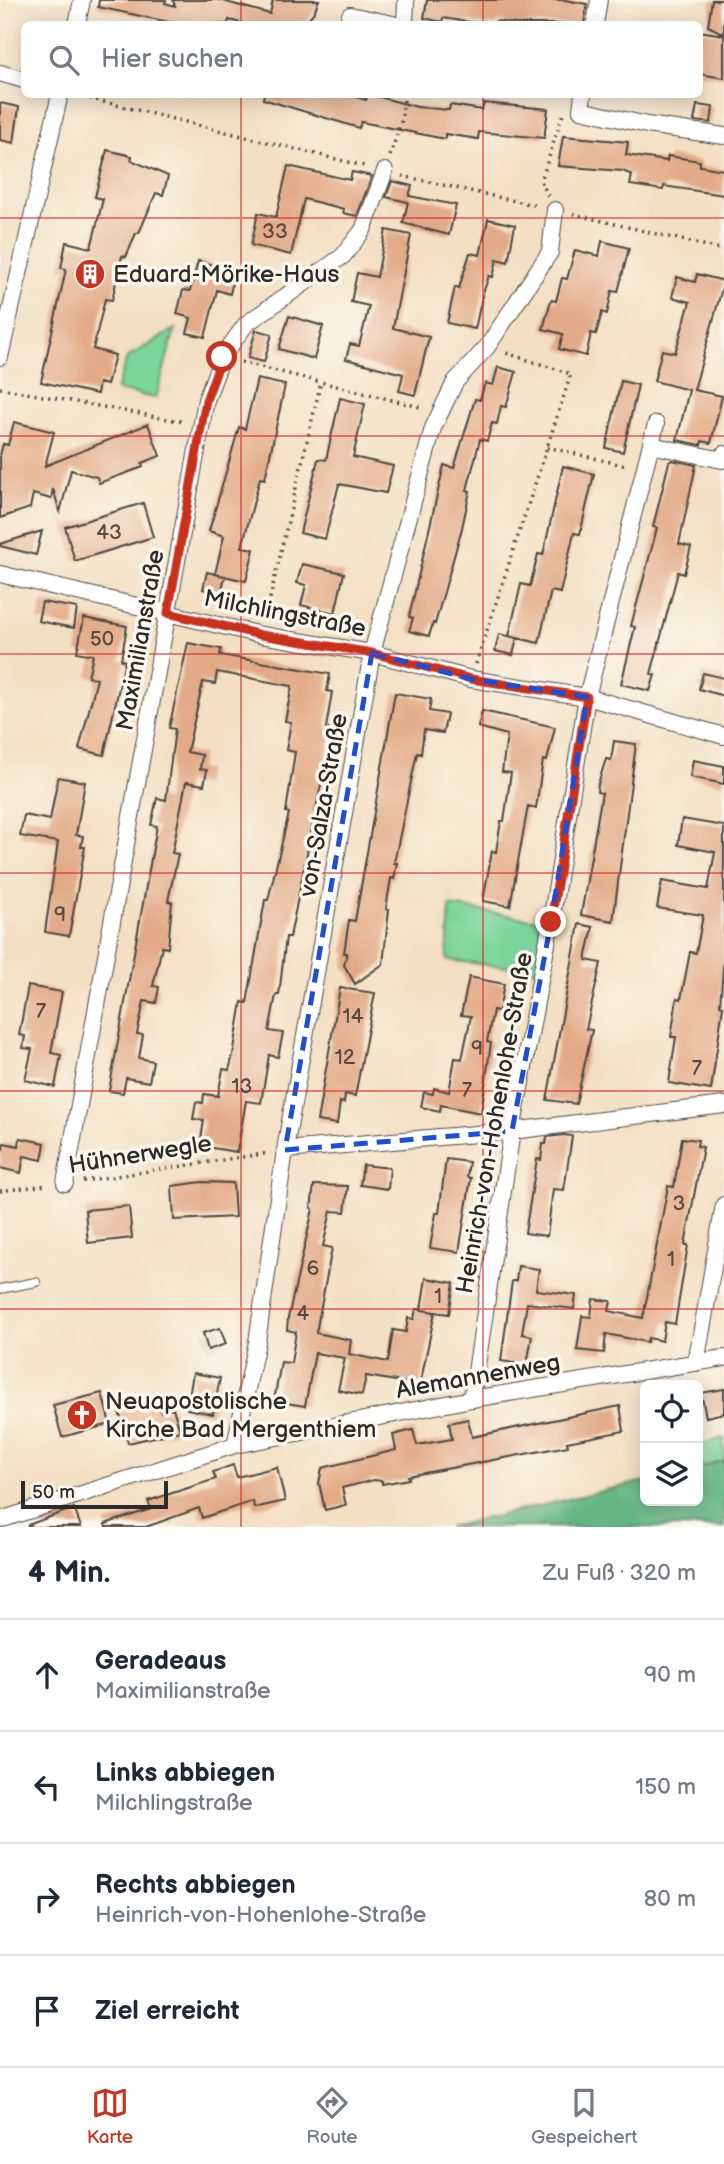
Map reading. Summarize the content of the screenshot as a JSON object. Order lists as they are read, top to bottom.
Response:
{
  "streets": {
    "street": [
      "Milchlingstraße",
      "Maximilianstraße",
      "von-Salza-Straße",
      "Heinrich-von-Hohenlohe-Straße",
      "Alemannenweg"
    ],
    "path": ["Hühnerwegle"]
  },
  "crossings": [
    ["Milchlingstraße", "Maximilianstraße"],
    ["Milchlingstraße", "von-Salza-Straße"],
    ["Milchlingstraße", "Heinrich-von-Hohenlohe-Straße"],
    ["Maximilianstraße", "Hühnerwegle"],
    ["von-Salza-Straße", "Hühnerwegle"],
    ["von-Salza-Straße", "Alemannenweg"],
    ["Heinrich-von-Hohenlohe-Straße", "Alemannenweg"]
  ],
  "places": {
    "building": ["Eduard-Mörike-Haus"],
    "church": ["Neuapostolische Kirche Bad Mergenthiem"]
  },
  "house_numbers": [
    "33",
    "43",
    "50",
    "9",
    "7",
    "14",
    "9",
    "12",
    "7",
    "13",
    "7",
    "3",
    "1",
    "6",
    "1",
    "4"
  ],
  "scale_bar": "50 m",
  "page": {
    "search": "Hier suchen",
    "scale": "50 m",
    "heading": ["4 Min.", "Zu Fuß · 320 m"],
    "list": [
      ["Geradeaus", "Maximilianstraße", "90 m"],
      ["Links abbiegen", "Milchlingstraße", "150 m"],
      ["Rechts abbiegen", "Heinrich-von-Hohenlohe-Straße", "80 m"],
      "Ziel erreicht"
    ],
    "nav": ["Karte", "Route", "Gespeichert"]
  }
}
